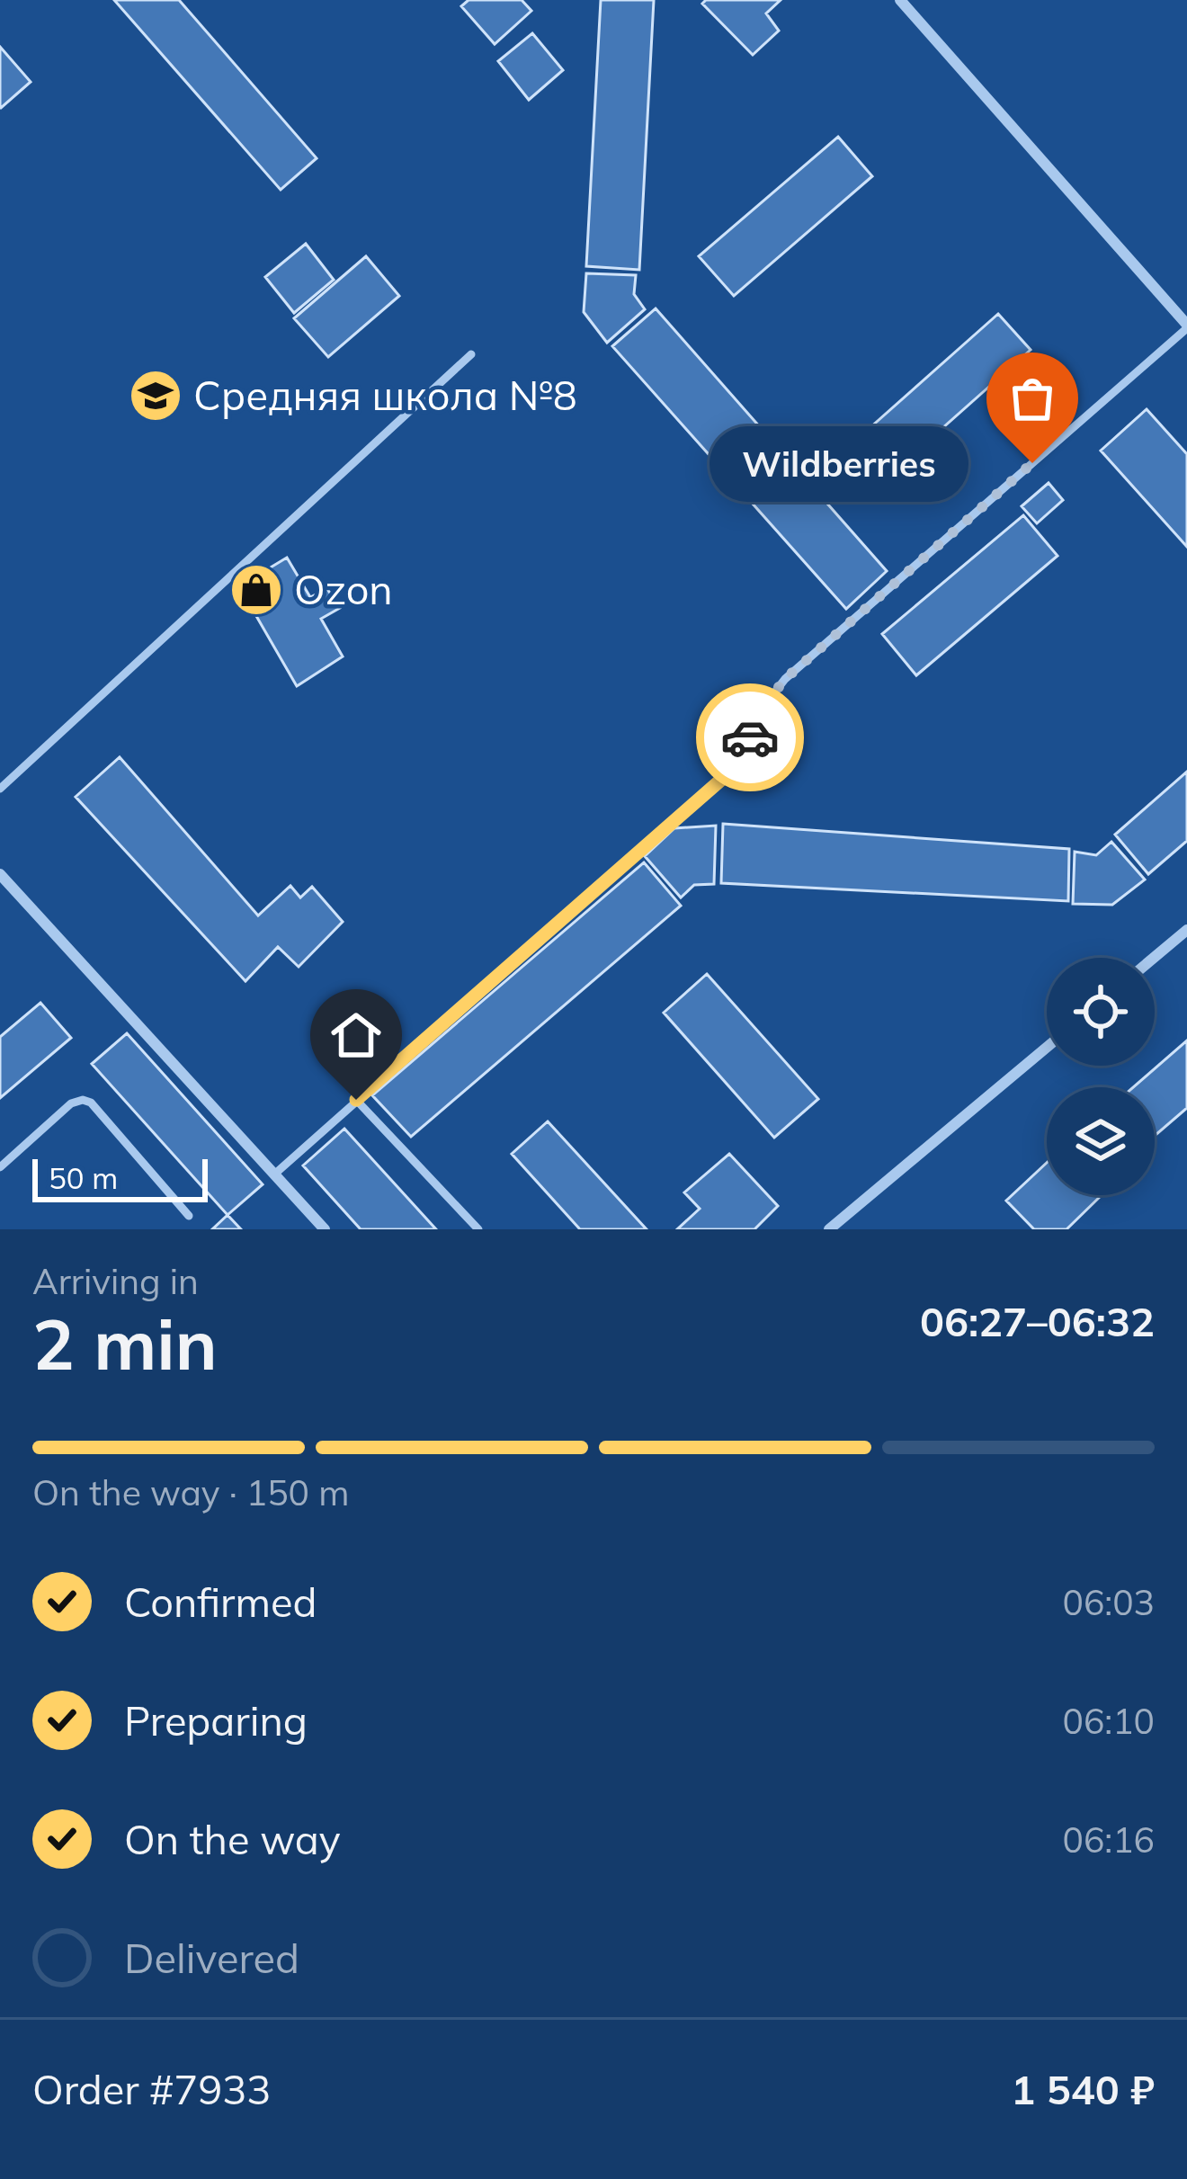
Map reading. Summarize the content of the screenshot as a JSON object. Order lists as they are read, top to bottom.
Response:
{
  "places": {
    "school or university": ["Средняя школа №8"],
    "other": ["Wildberries"],
    "shop": ["Ozon"]
  },
  "scale_bar": "50 m",
  "page": {
    "bubble": "Wildberries",
    "scale": "50 m",
    "heading": ["2 min", "Arriving in", "06:27–06:32"],
    "panel": ["Order #7933", "1 540 ₽"],
    "bar": "On the way · 150 m",
    "list": [
      ["Confirmed", "06:03"],
      ["Preparing", "06:10"],
      ["On the way", "06:16"],
      "Delivered"
    ]
  }
}
